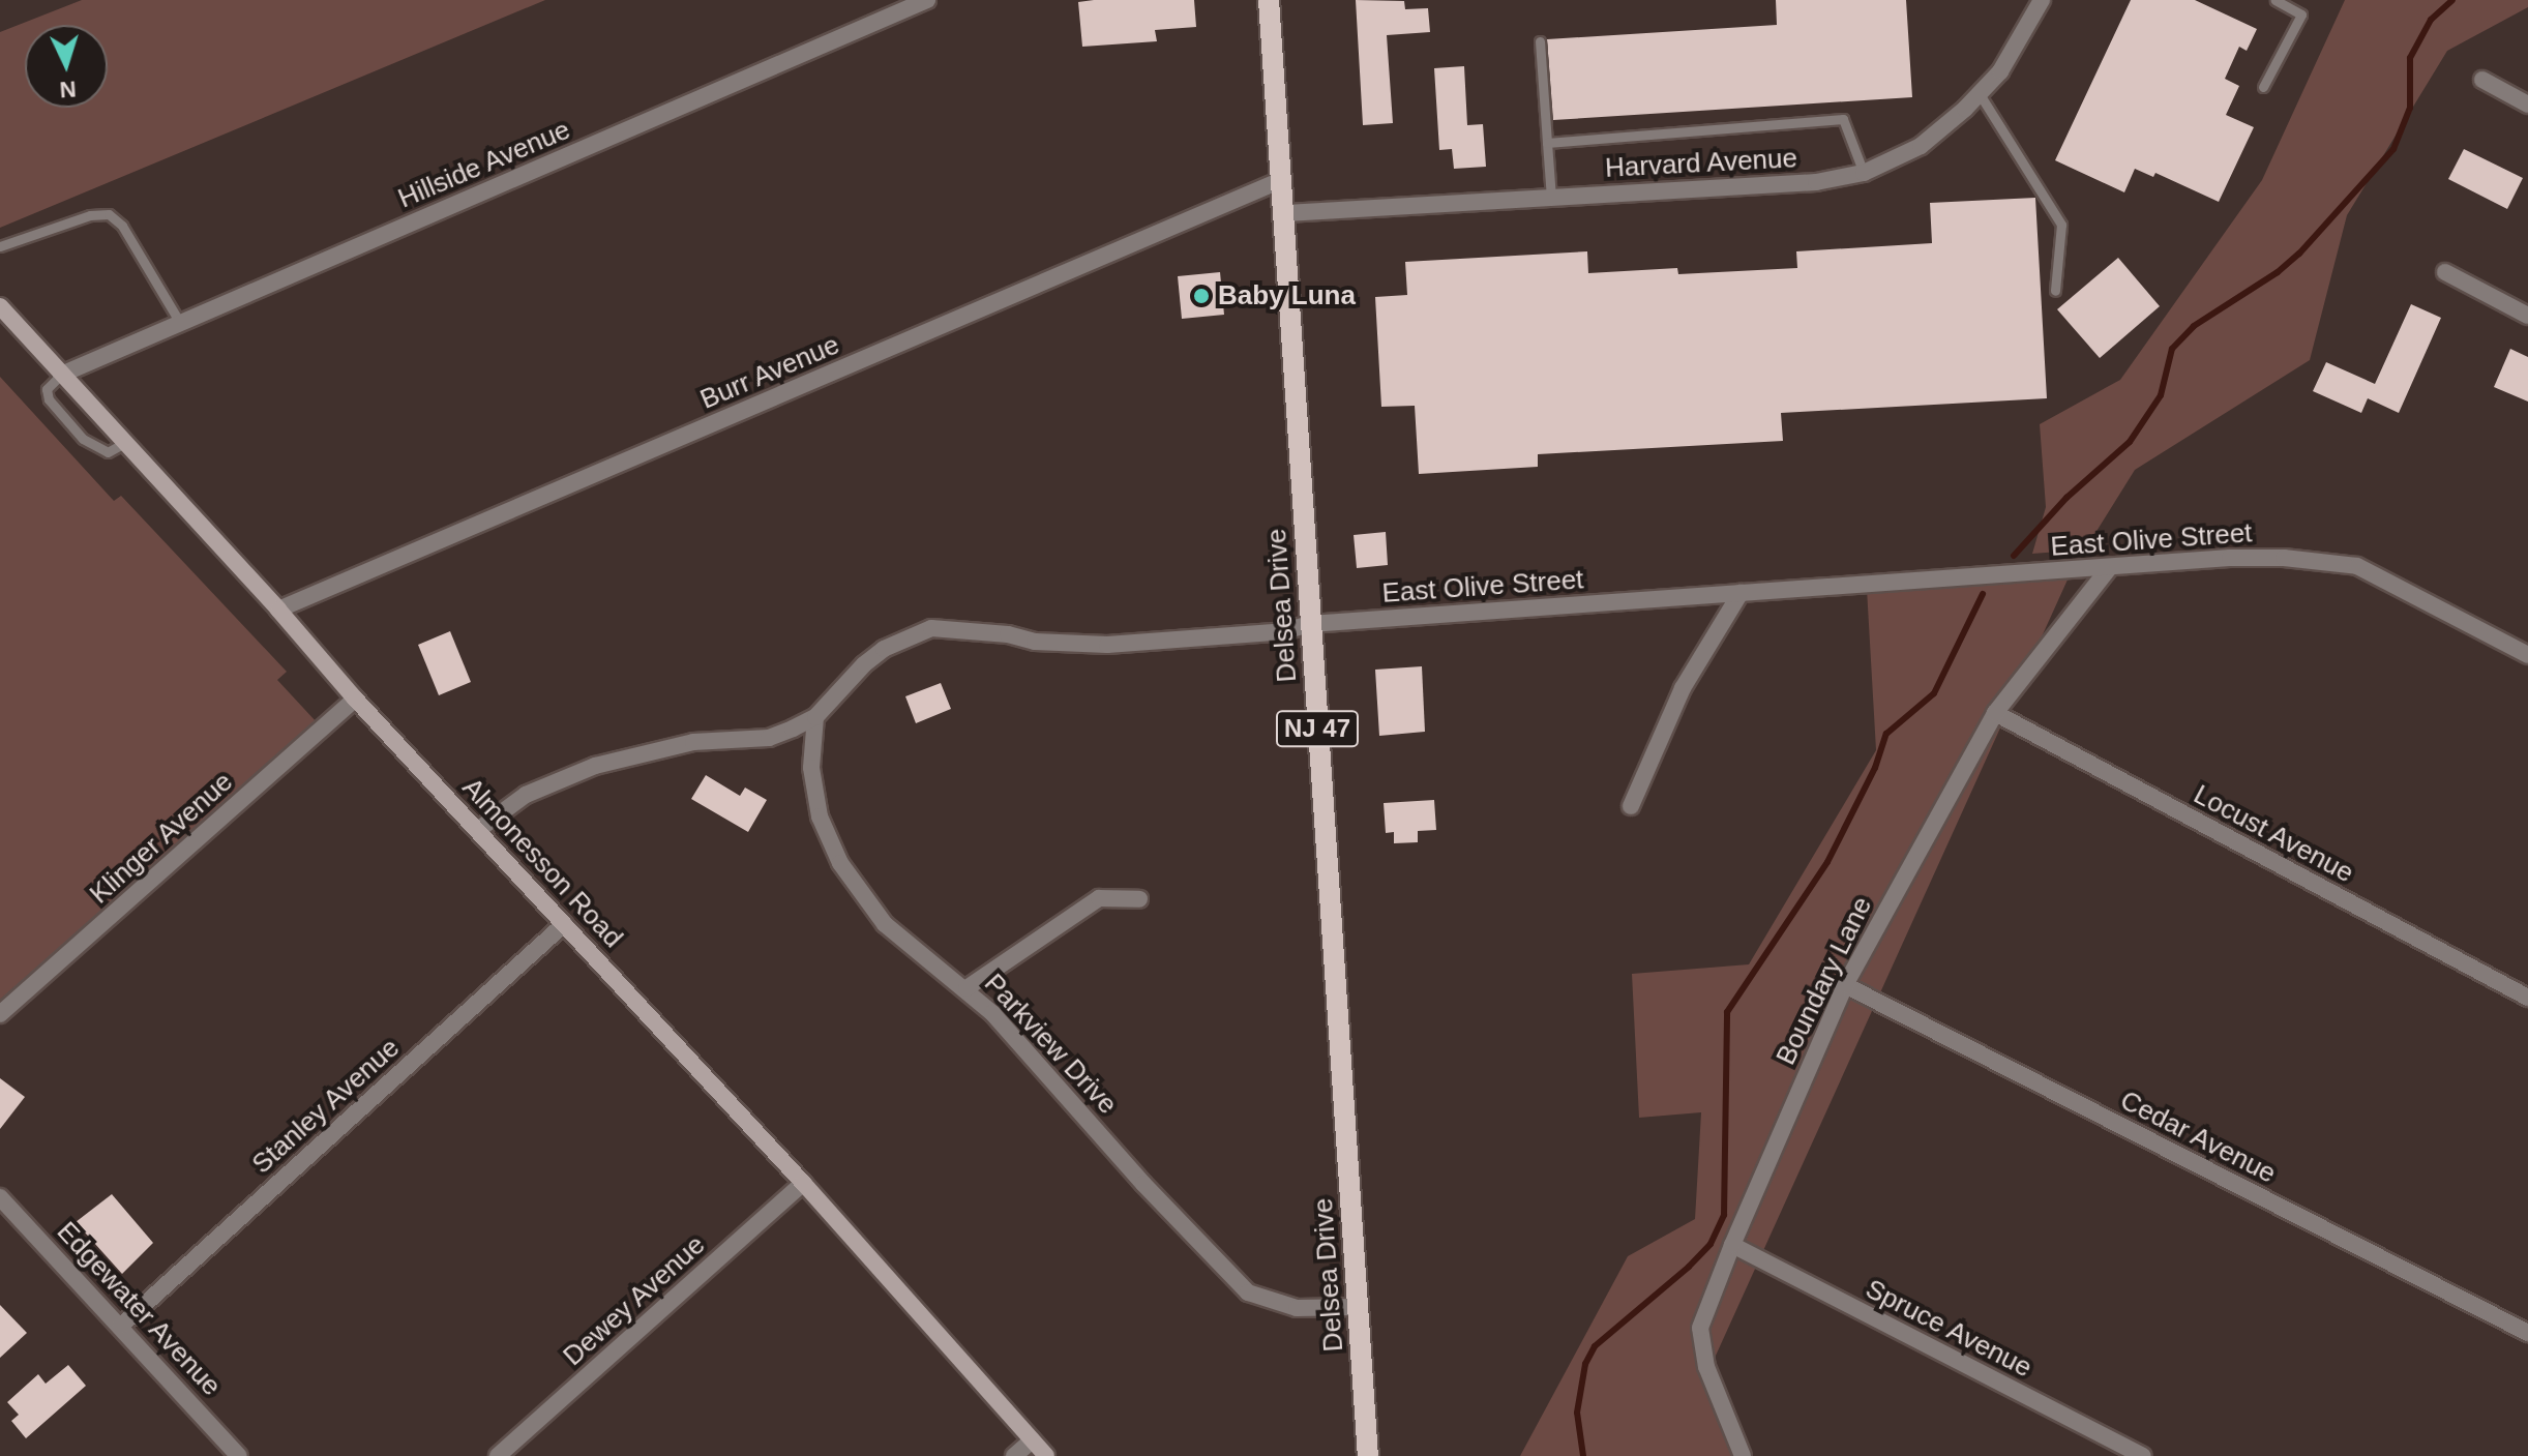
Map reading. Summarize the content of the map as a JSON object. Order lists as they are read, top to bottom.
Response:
{
  "streets": {
    "main road": ["Delsea Drive", "NJ 47", "Almonesson Road"],
    "street": [
      "Harvard Avenue",
      "Hillside Avenue",
      "Burr Avenue",
      "East Olive Street",
      "Locust Avenue",
      "Klinger Avenue",
      "Boundary Lane",
      "Parkview Drive",
      "Stanley Avenue",
      "Cedar Avenue",
      "Dewey Avenue",
      "Edgewater Avenue",
      "Spruce Avenue"
    ]
  },
  "crossings": [
    ["Harvard Avenue", "Delsea Drive"],
    ["Hillside Avenue", "Almonesson Road"],
    ["Burr Avenue", "Delsea Drive"],
    ["Burr Avenue", "Almonesson Road"],
    ["East Olive Street", "Delsea Drive"],
    ["East Olive Street", "Almonesson Road"],
    ["East Olive Street", "Boundary Lane"],
    ["East Olive Street", "Parkview Drive"],
    ["Delsea Drive", "Parkview Drive"],
    ["Locust Avenue", "Boundary Lane"],
    ["Klinger Avenue", "Almonesson Road"],
    ["Almonesson Road", "Stanley Avenue"],
    ["Almonesson Road", "Dewey Avenue"],
    ["Boundary Lane", "Cedar Avenue"],
    ["Boundary Lane", "Spruce Avenue"],
    ["Stanley Avenue", "Edgewater Avenue"]
  ],
  "places": ["Baby Luna"],
  "north": "bottom"
}
